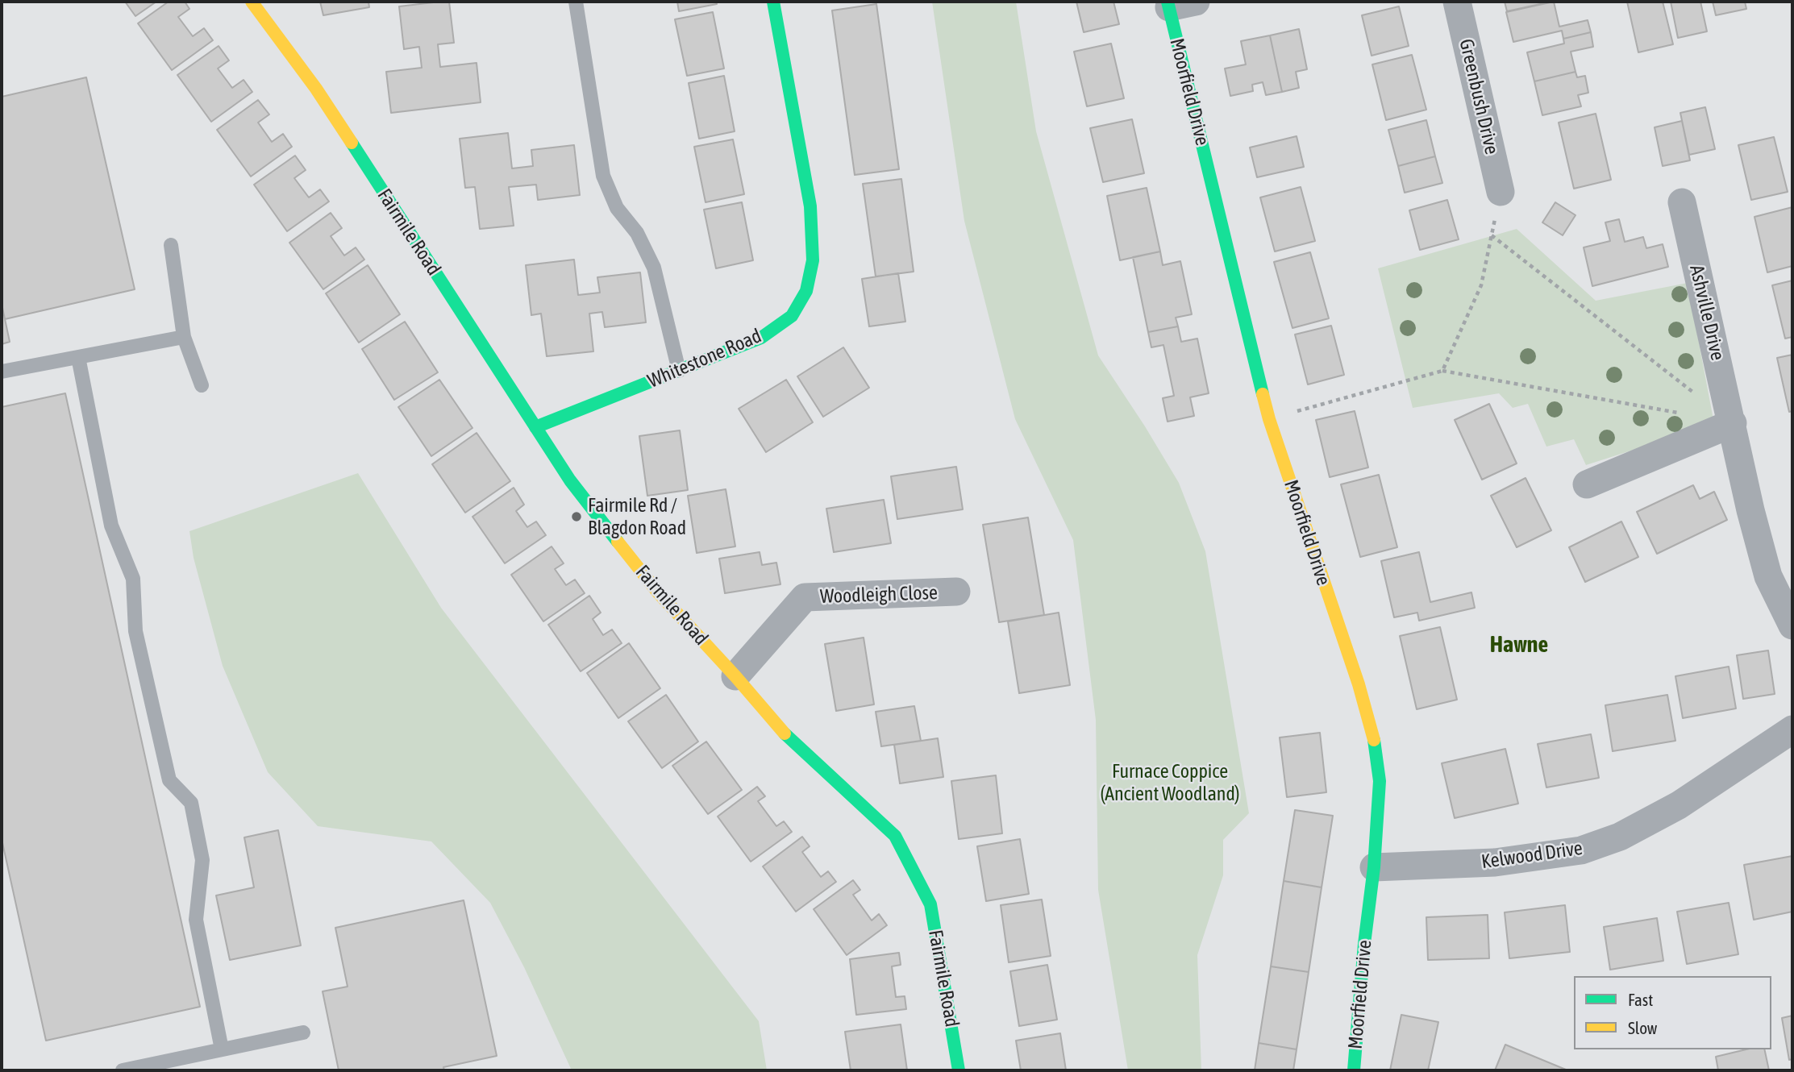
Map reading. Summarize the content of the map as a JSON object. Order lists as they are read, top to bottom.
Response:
{
  "streets": {
    "street": [
      "Moorfield Drive",
      "Greenbush Drive",
      "Fairmile Road",
      "Ashville Drive",
      "Whitestone Road",
      "Woodleigh Close",
      "Kelwood Drive"
    ]
  },
  "crossings": [
    ["Moorfield Drive", "Kelwood Drive"],
    ["Fairmile Road", "Whitestone Road"],
    ["Fairmile Road", "Woodleigh Close"]
  ],
  "districts": ["Hawne"],
  "parks": ["Furnace Coppice (Ancient Woodland)"],
  "places": ["Fairmile Rd / Blagdon Road"],
  "legend": ["Fast", "Slow"]
}
